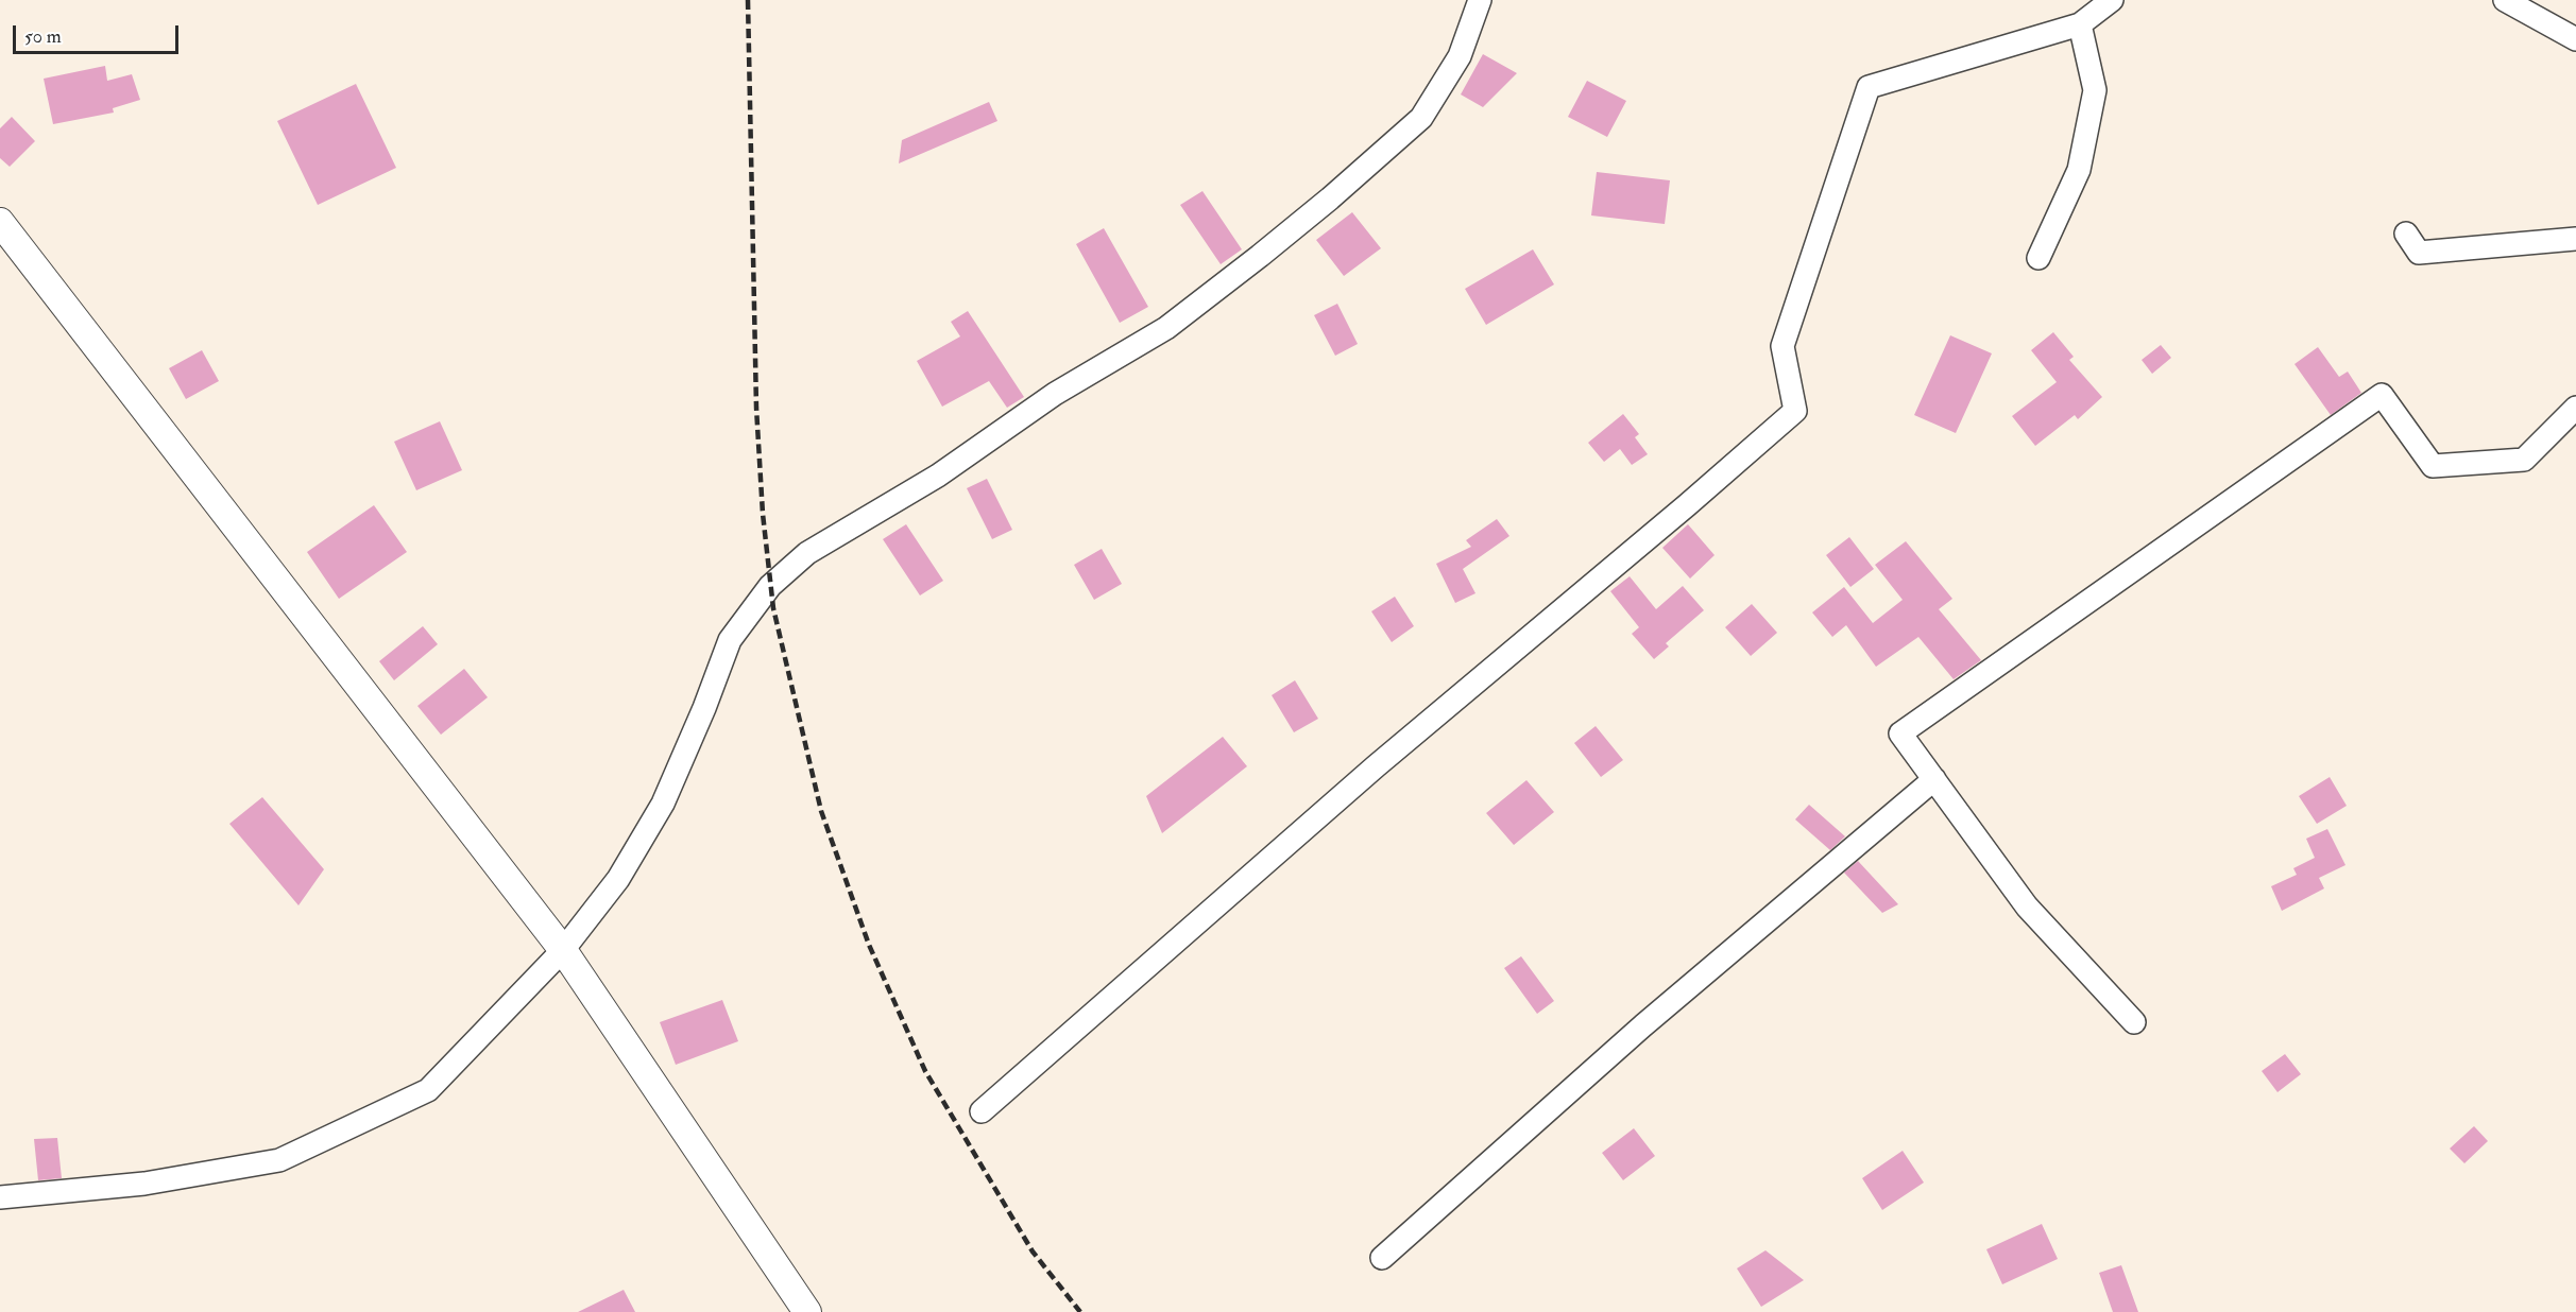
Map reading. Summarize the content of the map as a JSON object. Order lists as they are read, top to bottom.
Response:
{
  "scale_bar": "50 m"
}
